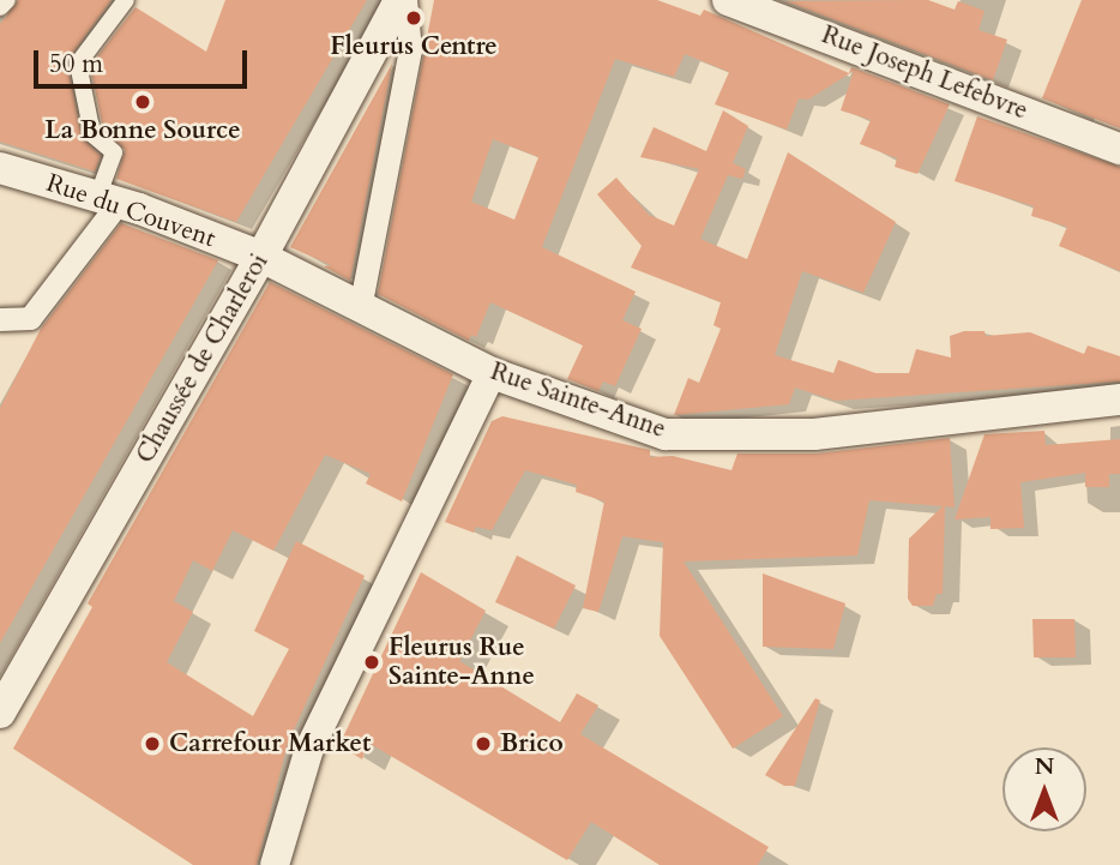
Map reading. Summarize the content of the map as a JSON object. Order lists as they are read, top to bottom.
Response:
{
  "streets": {
    "main road": [
      "Rue Joseph Lefebvre",
      "Rue du Couvent",
      "Chaussée de Charleroi",
      "Rue Sainte-Anne"
    ]
  },
  "crossings": [
    ["Rue du Couvent", "Chaussée de Charleroi"],
    ["Rue du Couvent", "Rue Sainte-Anne"],
    ["Chaussée de Charleroi", "Rue Sainte-Anne"]
  ],
  "places": [
    "Fleurus Centre",
    "La Bonne Source",
    "Fleurus Rue Sainte-Anne",
    "Carrefour Market",
    "Brico"
  ],
  "scale_bar": "50 m",
  "north": "top"
}
